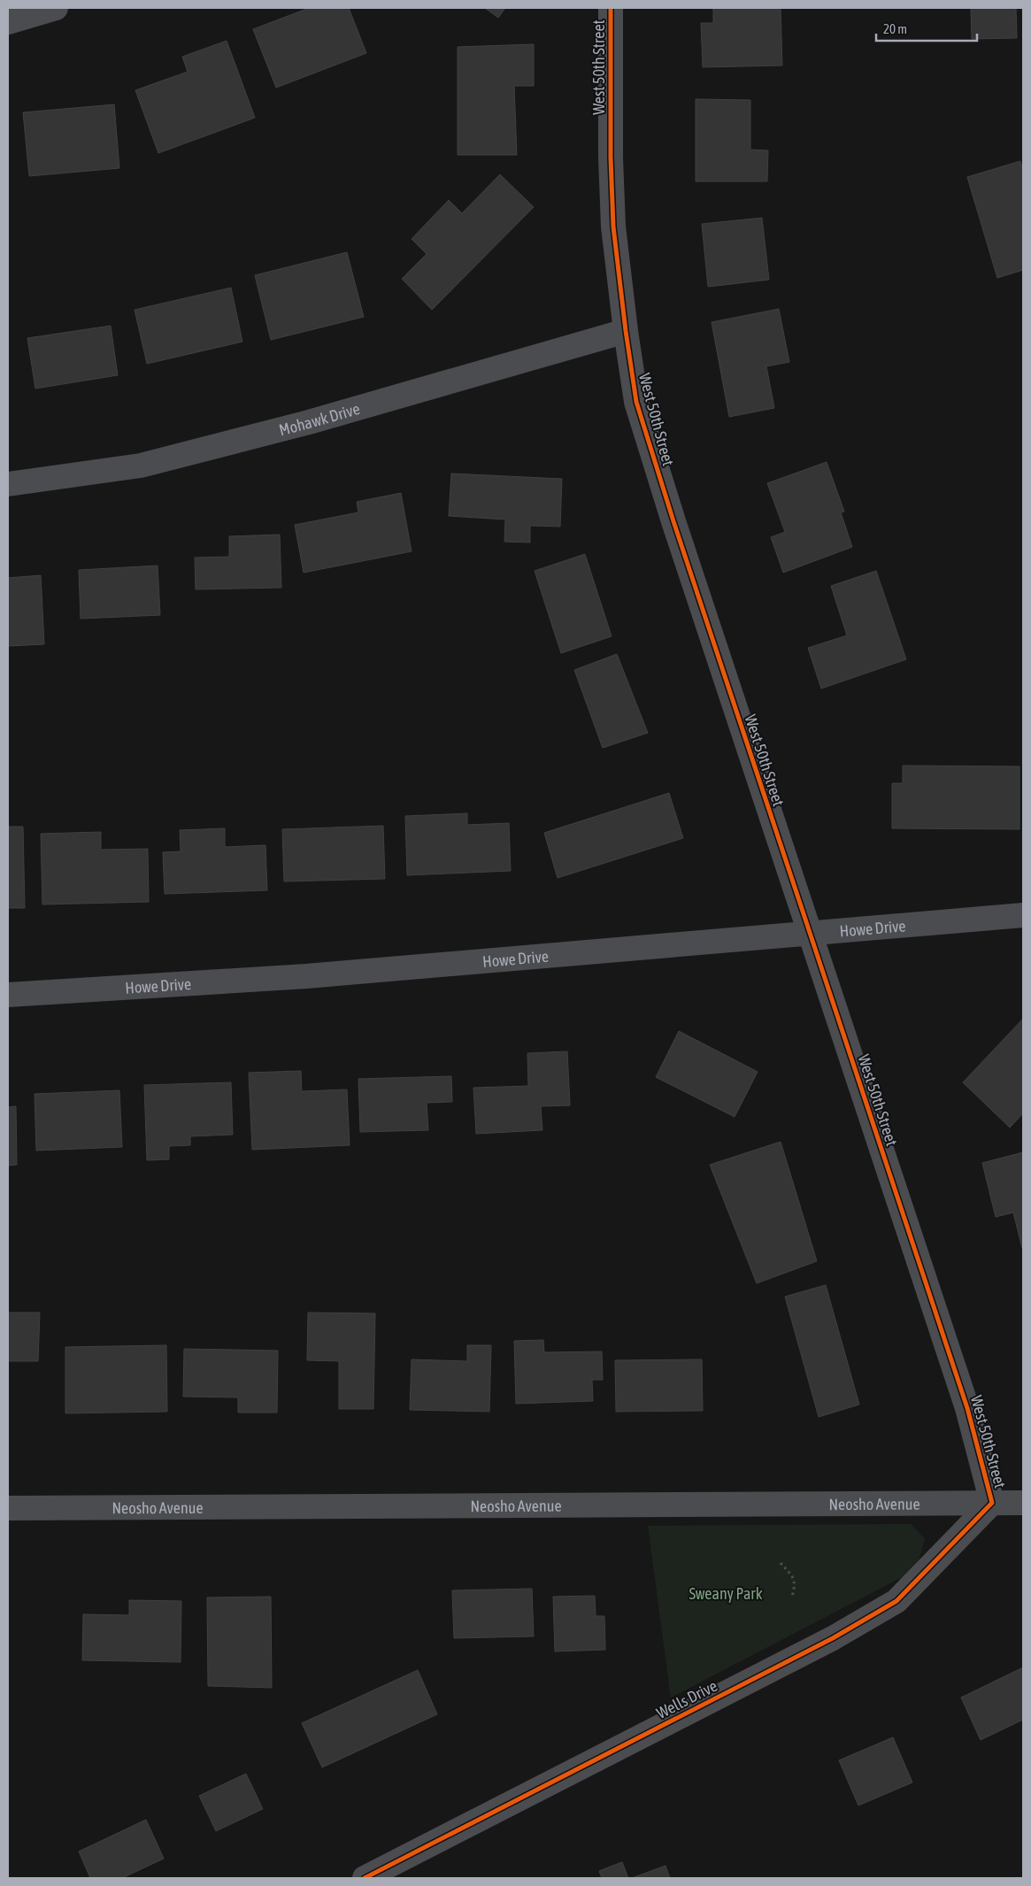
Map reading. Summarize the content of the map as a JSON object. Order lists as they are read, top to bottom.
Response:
{
  "streets": {
    "street": [
      "West 50th Street",
      "Mohawk Drive",
      "Howe Drive",
      "Neosho Avenue",
      "Wells Drive"
    ]
  },
  "crossings": [
    ["West 50th Street", "Mohawk Drive"],
    ["West 50th Street", "Howe Drive"],
    ["West 50th Street", "Neosho Avenue"],
    ["West 50th Street", "Wells Drive"],
    ["Neosho Avenue", "Wells Drive"]
  ],
  "parks": ["Sweany Park"],
  "scale_bar": "20 m"
}
